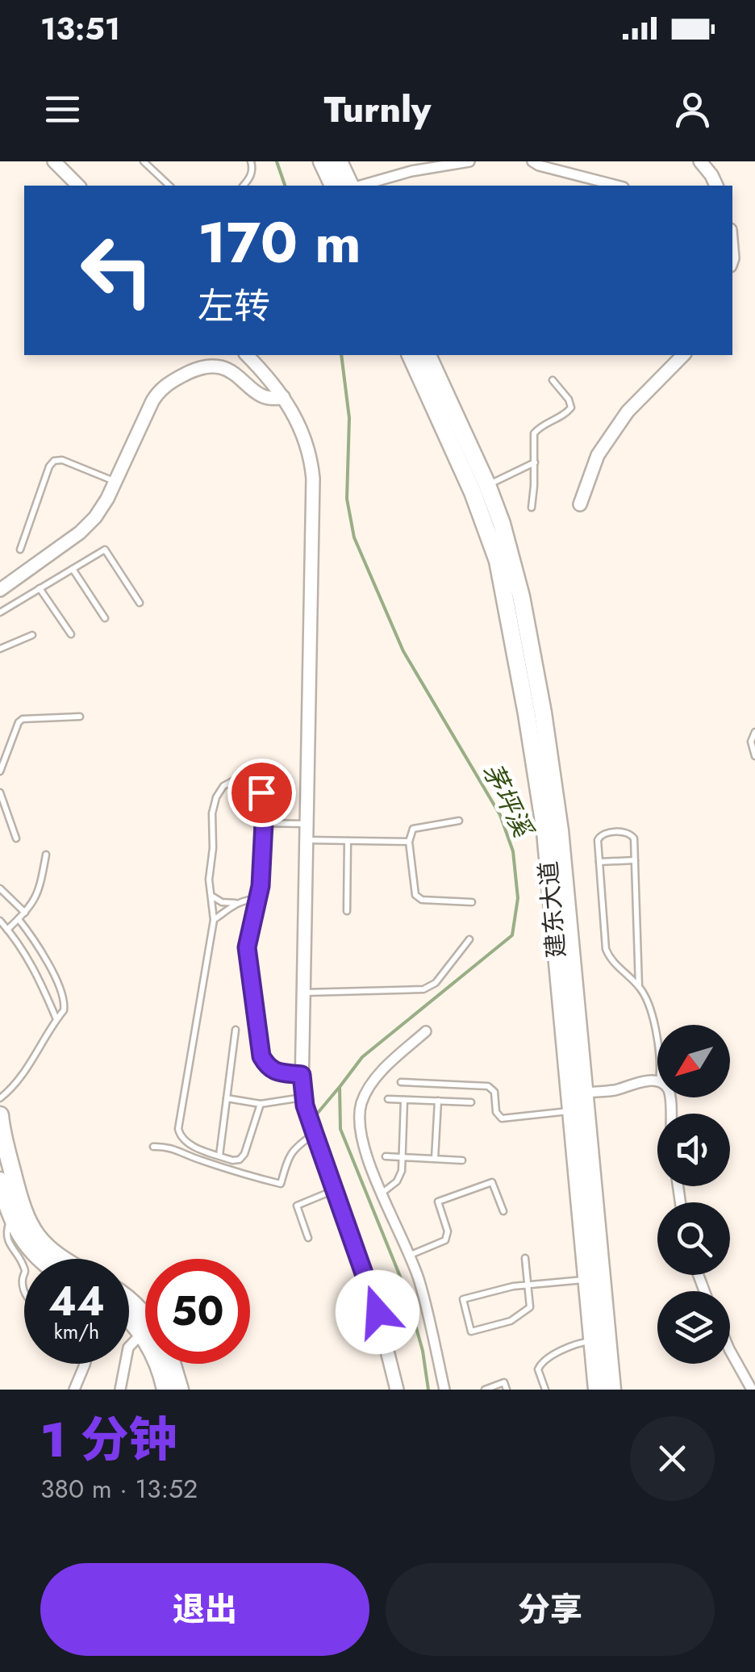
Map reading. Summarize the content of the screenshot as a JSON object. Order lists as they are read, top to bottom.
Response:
{
  "streets": {
    "highway": ["建东大道"]
  },
  "water": ["茅坪溪"],
  "north": "bottom left",
  "page": {
    "status": "13:51",
    "header": "Turnly",
    "turn": ["170 m", "左转"],
    "speed": "44 km/h",
    "limit": "50",
    "heading": ["1 分钟", "380 m · 13:52"],
    "buttons": ["退出", "分享"]
  }
}
